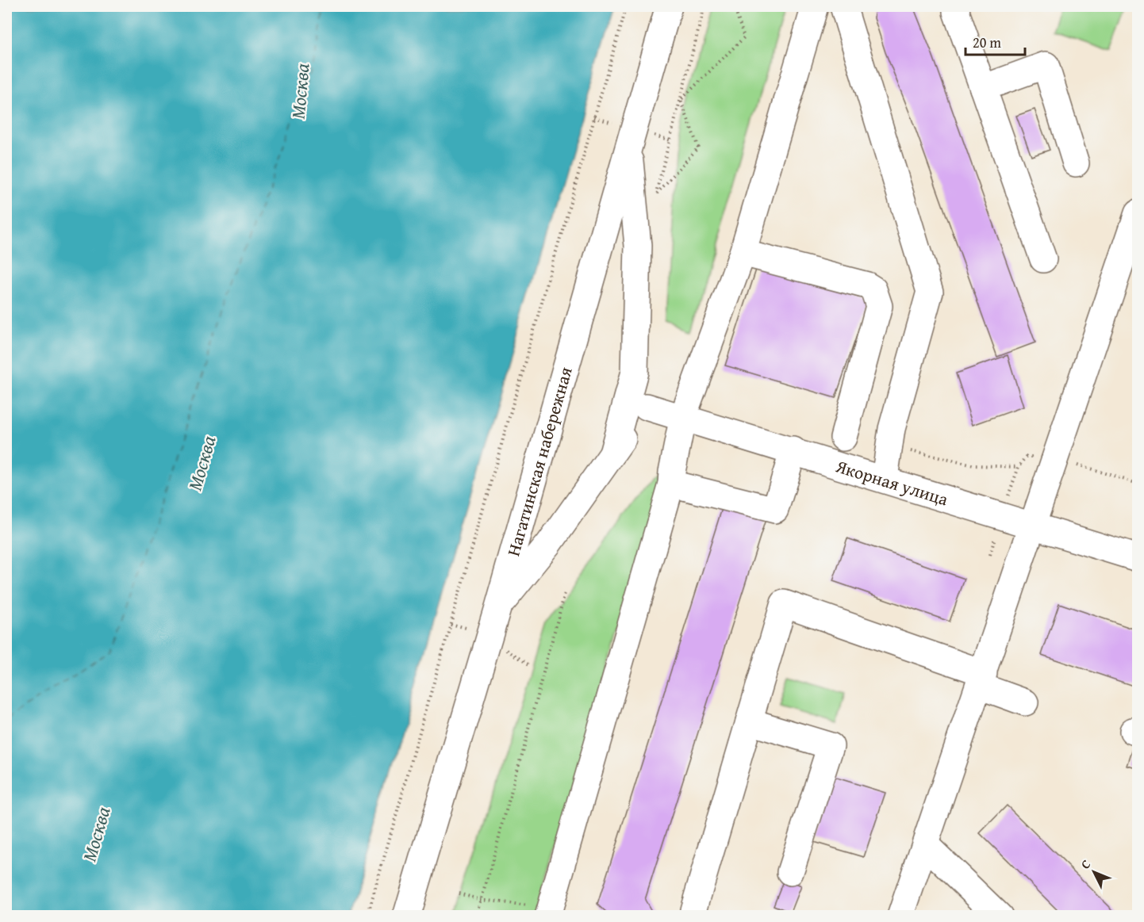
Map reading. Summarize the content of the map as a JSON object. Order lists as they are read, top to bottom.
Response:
{
  "streets": {
    "street": ["Нагатинская набережная", "Якорная улица"]
  },
  "water": ["Москва"],
  "scale_bar": "20 m",
  "north": "top left"
}
